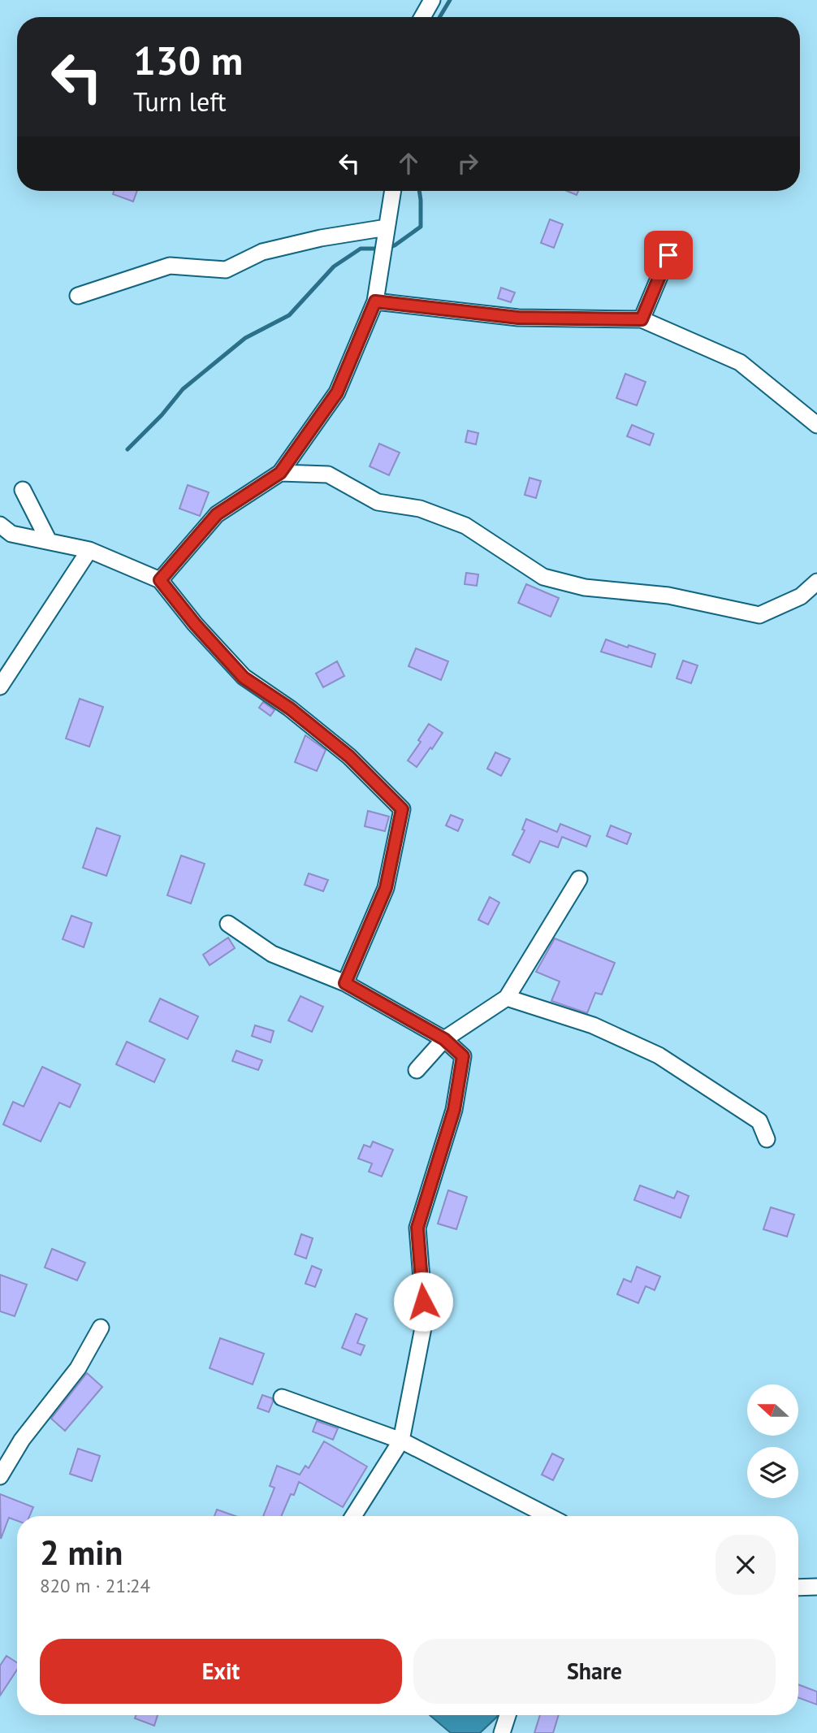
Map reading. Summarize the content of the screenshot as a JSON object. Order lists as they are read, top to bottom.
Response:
{
  "north": "left",
  "page": {
    "turn": ["130 m", "Turn left"],
    "heading": ["2 min", "820 m · 21:24"],
    "buttons": ["Exit", "Share"]
  }
}
